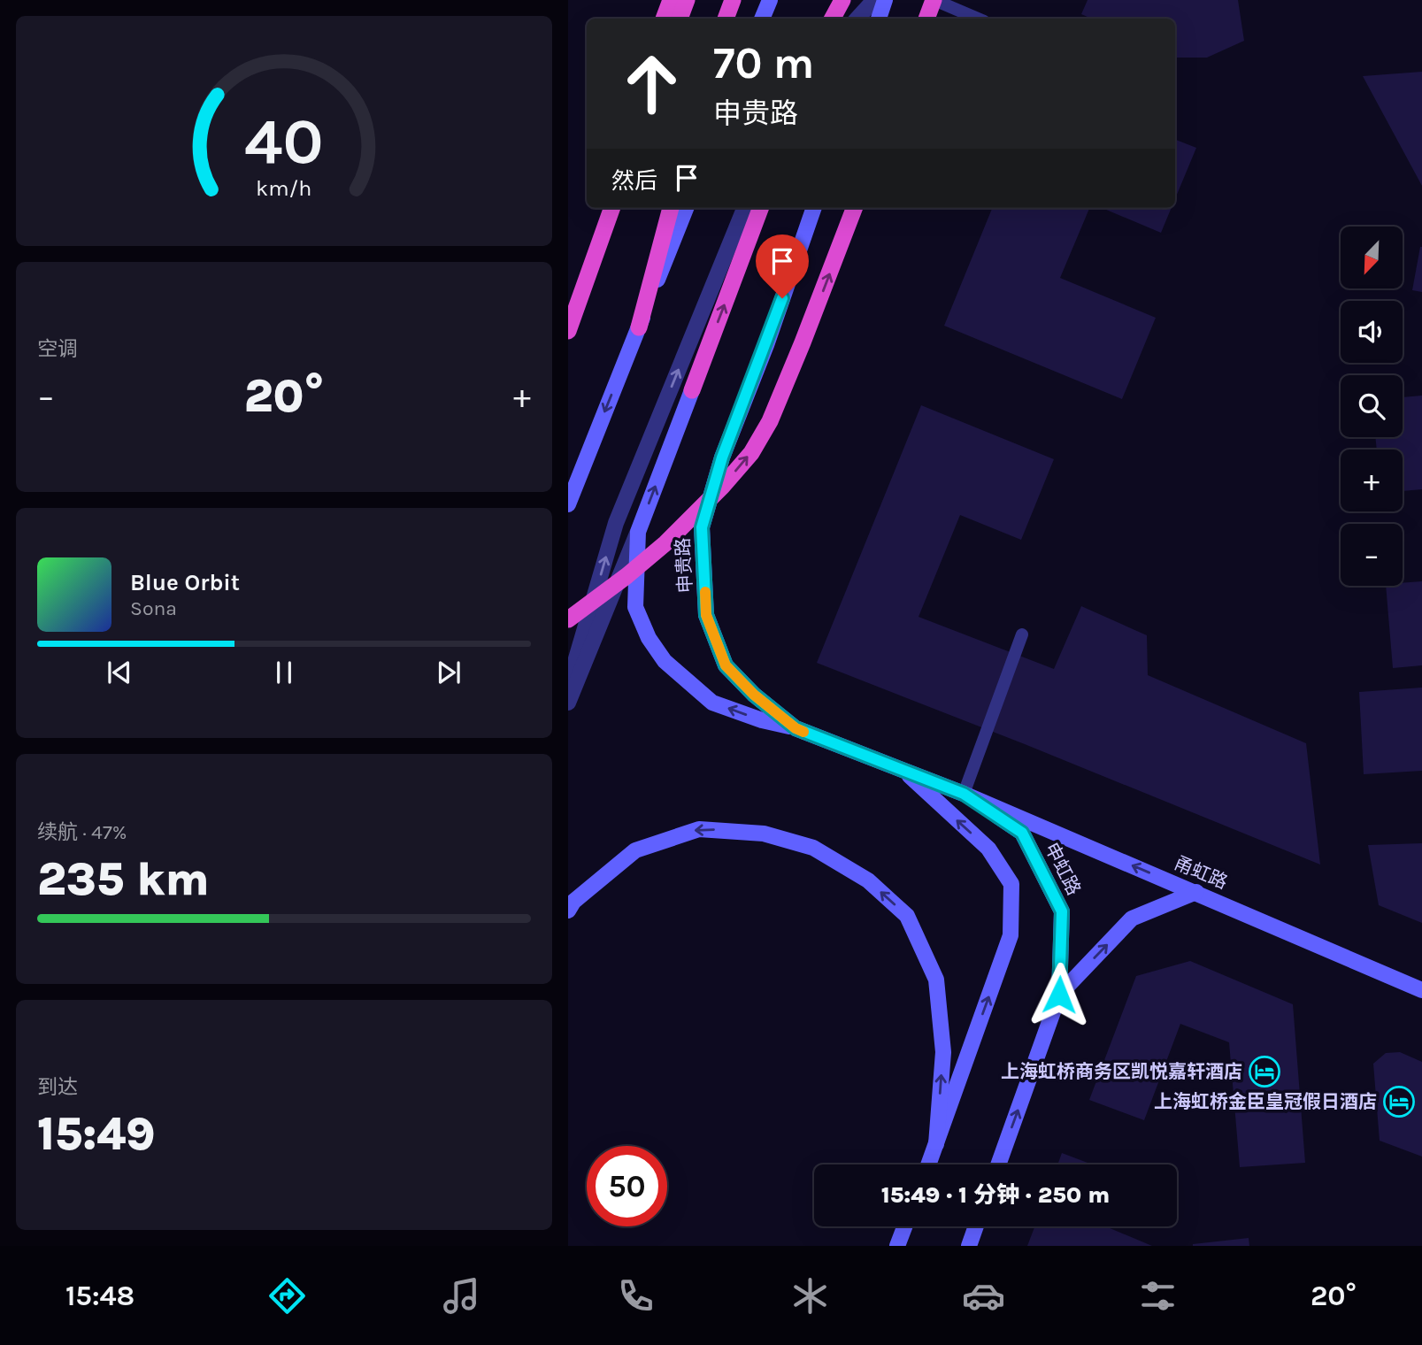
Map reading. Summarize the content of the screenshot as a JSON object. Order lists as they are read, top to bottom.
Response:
{
  "streets": {
    "main road": ["申贵路", "申虹路", "甬虹路"]
  },
  "crossings": [
    ["申贵路", "申虹路"],
    ["申贵路", "甬虹路"],
    ["申虹路", "甬虹路"]
  ],
  "one_way": ["申虹路", "甬虹路"],
  "places": {
    "hotel": ["上海虹桥商务区凯悦嘉轩酒店", "上海虹桥金臣皇冠假日酒店"]
  },
  "north": "bottom left",
  "page": {
    "turn": ["70 m", "申贵路"],
    "then": "然后",
    "map_buttons": ["+", "−"],
    "tile": [
      "空调",
      ["续航 · 47%", "235 km"],
      ["到达", "15:49"]
    ],
    "heat": ["−", "20°", "+"],
    "song": ["Blue Orbit", "Sona"],
    "limit": "50",
    "trip": "15:49 · 1 分钟 · 250 m",
    "tabs": ["15:48", "20°"],
    "gauge": ["40", "km/h"]
  }
}
